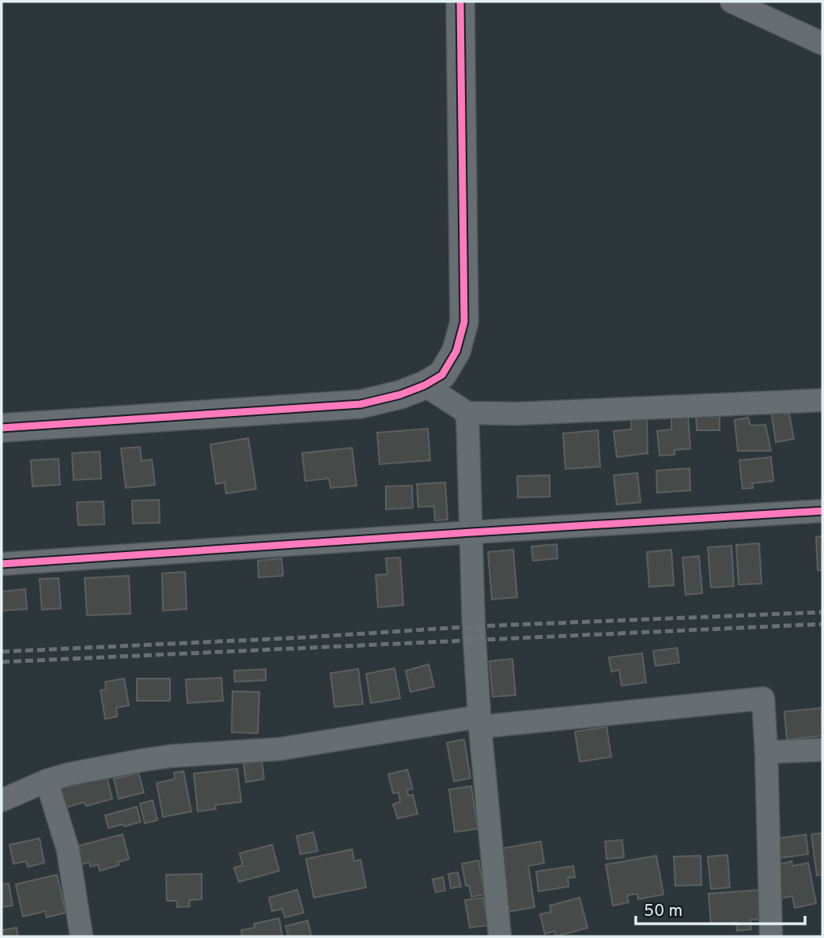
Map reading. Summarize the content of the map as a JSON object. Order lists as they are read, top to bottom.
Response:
{
  "scale_bar": "50 m"
}
